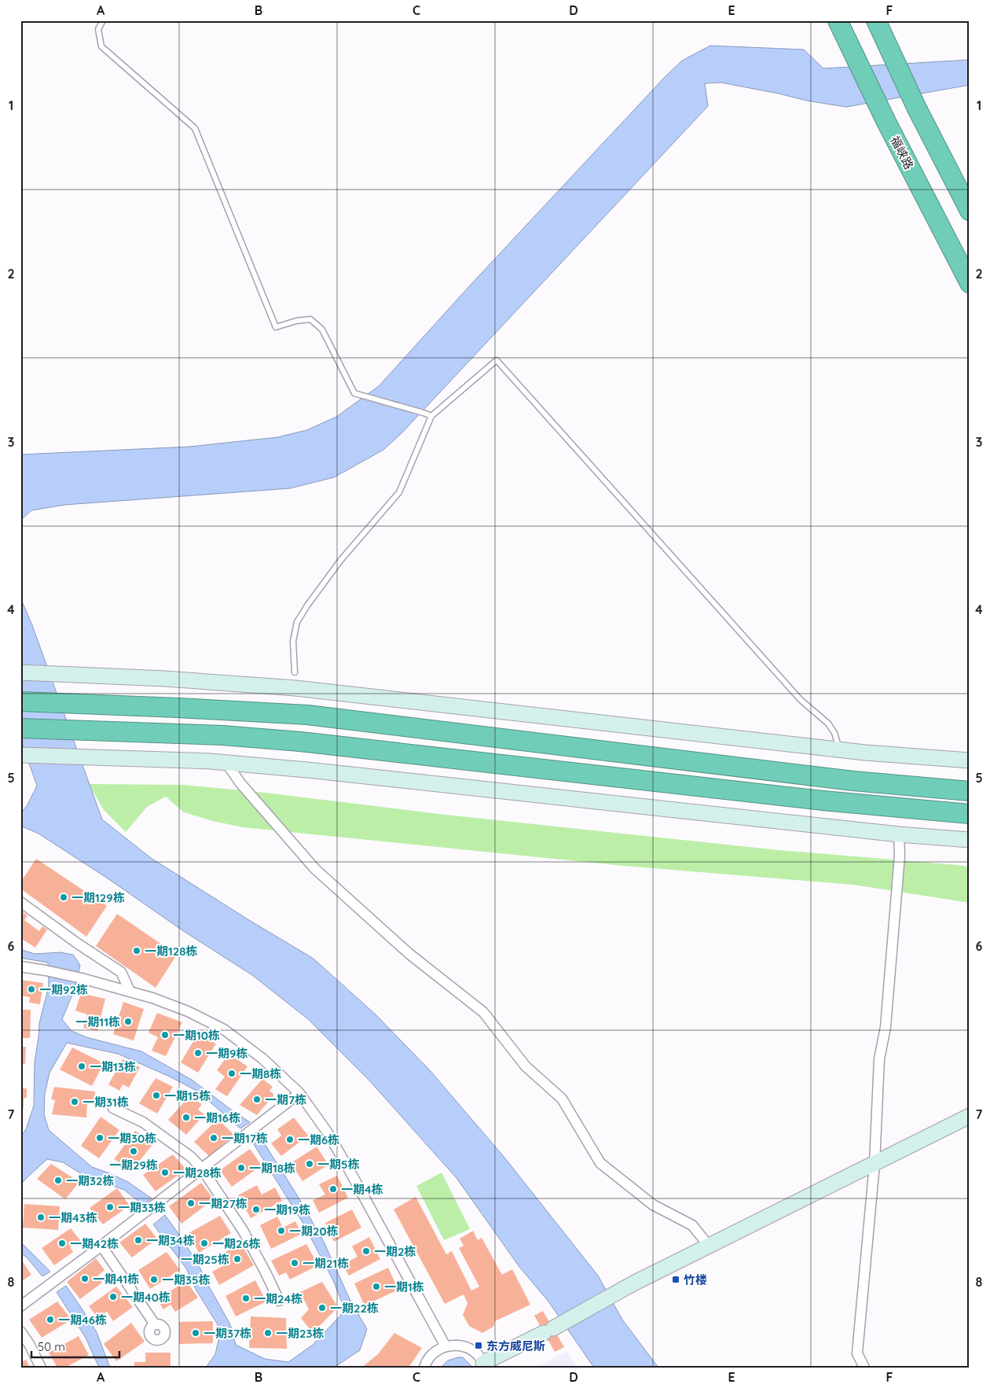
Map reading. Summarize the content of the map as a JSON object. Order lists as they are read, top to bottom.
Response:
{
  "streets": {
    "highway": ["福峡路"]
  },
  "places": {
    "other": [
      "一期129栋",
      "一期128栋",
      "一期92栋",
      "一期11栋",
      "一期10栋",
      "一期9栋",
      "一期13栋",
      "一期8栋",
      "一期15栋",
      "一期7栋",
      "一期31栋",
      "一期16栋",
      "一期30栋",
      "一期17栋",
      "一期6栋",
      "一期29栋",
      "一期5栋",
      "一期18栋",
      "一期28栋",
      "一期32栋",
      "一期4栋",
      "一期27栋",
      "一期33栋",
      "一期19栋",
      "一期43栋",
      "一期20栋",
      "一期34栋",
      "一期42栋",
      "一期26栋",
      "一期2栋",
      "一期25栋",
      "一期21栋",
      "一期41栋",
      "一期35栋",
      "一期1栋",
      "一期40栋",
      "一期24栋",
      "一期22栋",
      "一期46栋",
      "一期37栋",
      "一期23栋"
    ],
    "transit": ["竹楼", "东方威尼斯"]
  },
  "scale_bar": "50 m",
  "grid": {
    "columns": [
      "A",
      "B",
      "C",
      "D",
      "E",
      "F"
    ],
    "rows": [
      "1",
      "2",
      "3",
      "4",
      "5",
      "6",
      "7",
      "8"
    ]
  }
}
